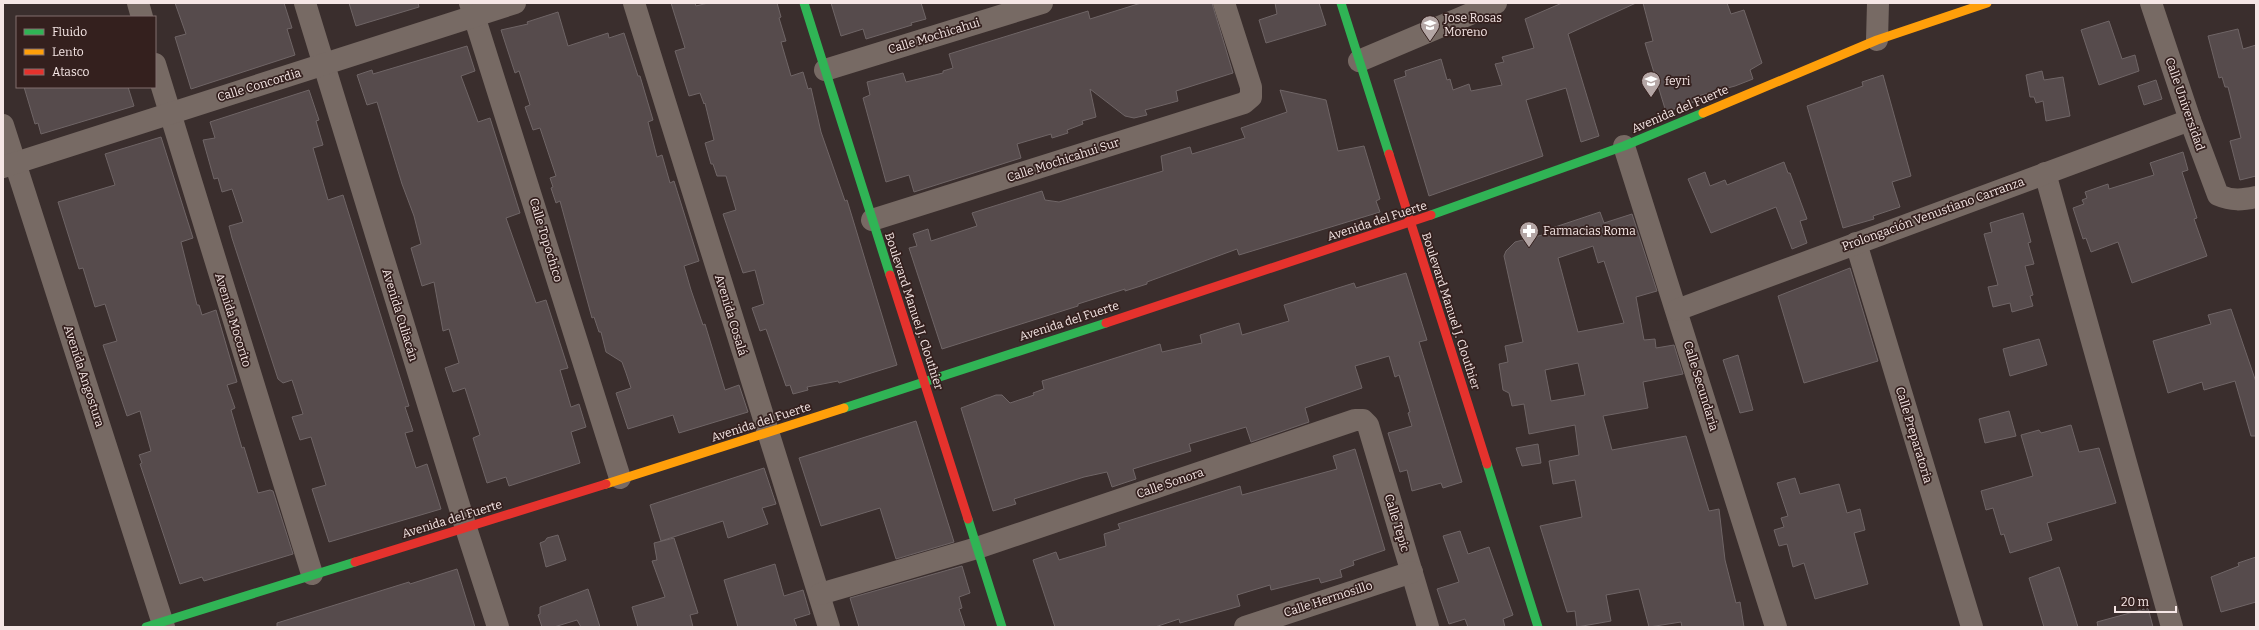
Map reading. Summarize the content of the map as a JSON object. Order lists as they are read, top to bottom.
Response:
{
  "streets": {
    "street": [
      "Calle Mochicahui",
      "Calle Concordia",
      "Calle Universidad",
      "Avenida del Fuerte",
      "Calle Mochicahui Sur",
      "Prolongación Venustiano Carranza",
      "Calle Topochico",
      "Boulevard Manuel J. Clouthier",
      "Avenida Culiacán",
      "Avenida Cosalá",
      "Avenida Mocorito",
      "Avenida Angostura",
      "Calle Secundaria",
      "Calle Preparatoria",
      "Calle Sonora",
      "Calle Tepic",
      "Calle Hermosillo"
    ]
  },
  "crossings": [
    ["Calle Mochicahui", "Boulevard Manuel J. Clouthier"],
    ["Calle Concordia", "Calle Topochico"],
    ["Calle Concordia", "Avenida Culiacán"],
    ["Calle Concordia", "Avenida Mocorito"],
    ["Calle Concordia", "Avenida Angostura"],
    ["Calle Universidad", "Prolongación Venustiano Carranza"],
    ["Avenida del Fuerte", "Calle Topochico"],
    ["Avenida del Fuerte", "Boulevard Manuel J. Clouthier"],
    ["Avenida del Fuerte", "Avenida Culiacán"],
    ["Avenida del Fuerte", "Avenida Cosalá"],
    ["Avenida del Fuerte", "Avenida Mocorito"],
    ["Avenida del Fuerte", "Avenida Angostura"],
    ["Avenida del Fuerte", "Calle Secundaria"],
    ["Calle Mochicahui Sur", "Boulevard Manuel J. Clouthier"],
    ["Prolongación Venustiano Carranza", "Calle Secundaria"],
    ["Prolongación Venustiano Carranza", "Calle Preparatoria"],
    ["Boulevard Manuel J. Clouthier", "Calle Sonora"],
    ["Avenida Cosalá", "Calle Sonora"],
    ["Calle Sonora", "Calle Tepic"],
    ["Calle Tepic", "Calle Hermosillo"]
  ],
  "places": {
    "school or university": ["Jose Rosas Moreno", "feyri"],
    "pharmacy": ["Farmacias Roma"]
  },
  "legend": ["Fluido", "Lento", "Atasco"],
  "scale_bar": "20 m"
}
